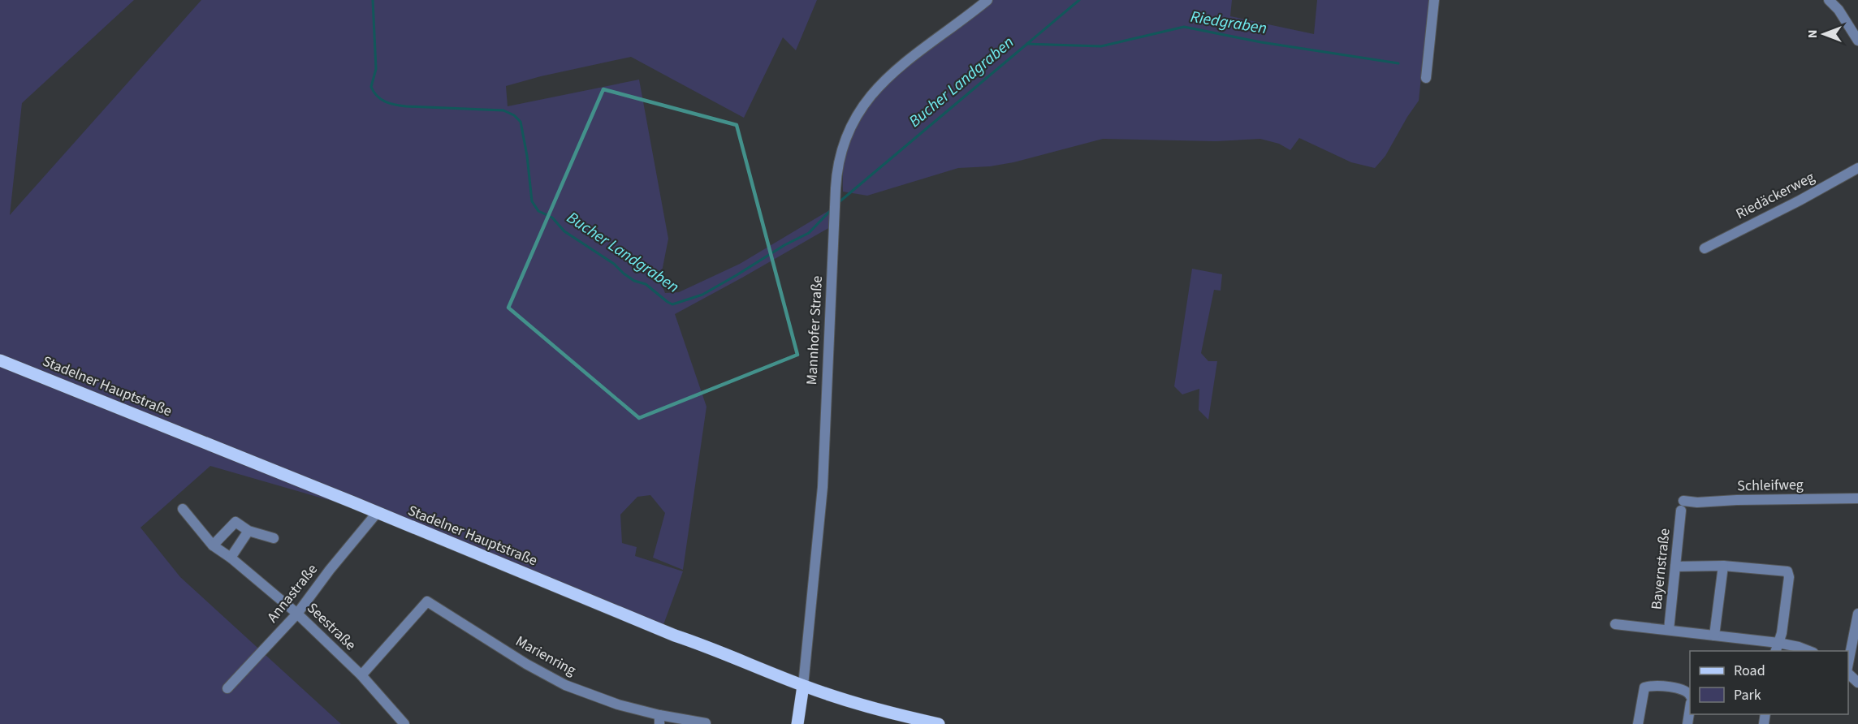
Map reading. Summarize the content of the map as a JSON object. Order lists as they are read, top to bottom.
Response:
{
  "streets": {
    "main road": ["Mannhofer Straße", "Stadelner Hauptstraße"],
    "street": [
      "Riedäckerweg",
      "Schleifweg",
      "Bayernstraße",
      "Annastraße",
      "Seestraße",
      "Marienring"
    ]
  },
  "crossings": [
    ["Mannhofer Straße", "Stadelner Hauptstraße"],
    ["Stadelner Hauptstraße", "Annastraße"],
    ["Schleifweg", "Bayernstraße"],
    ["Annastraße", "Seestraße"],
    ["Seestraße", "Marienring"]
  ],
  "water": ["Riedgraben", "Bucher Landgraben"],
  "legend": ["Road", "Park"],
  "north": "left"
}
